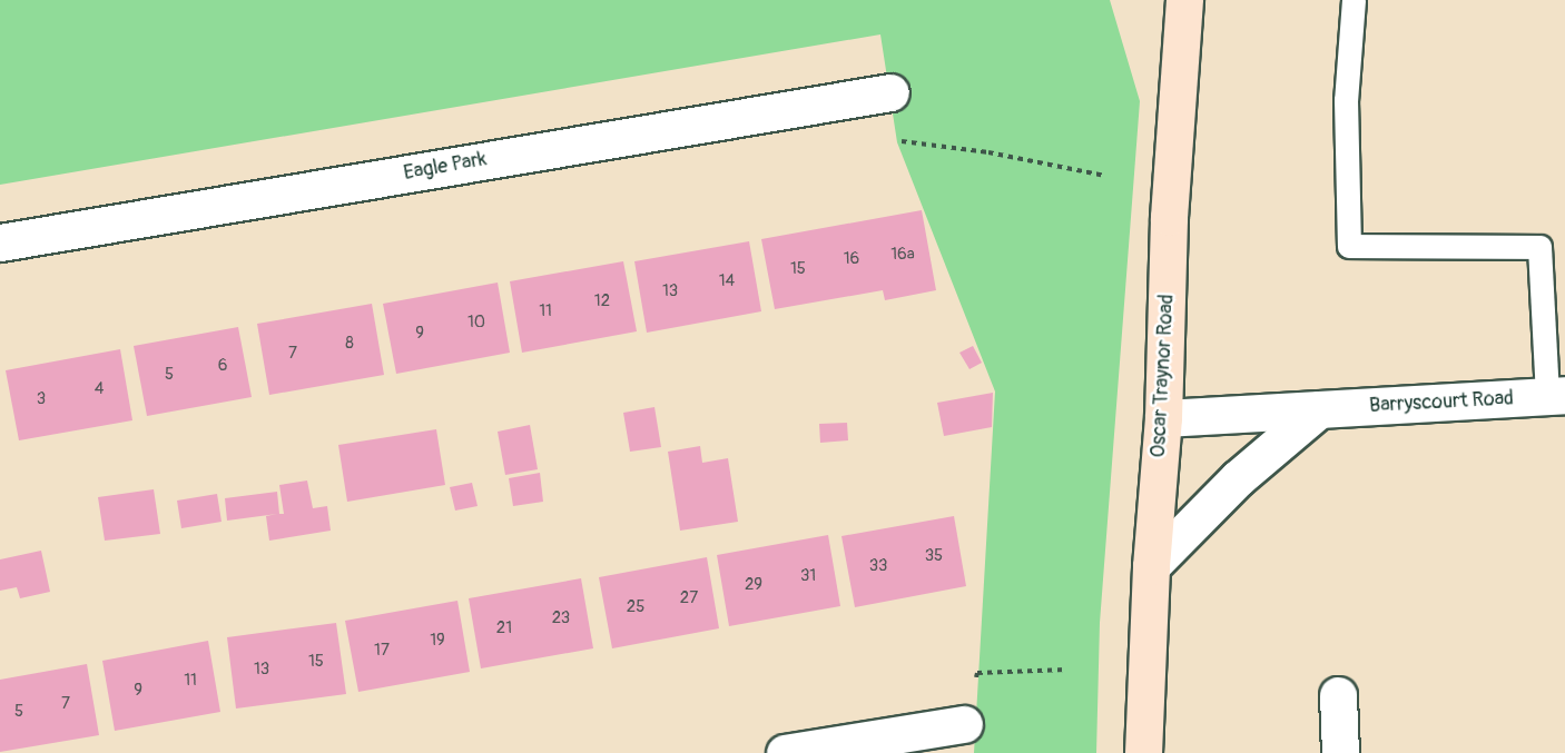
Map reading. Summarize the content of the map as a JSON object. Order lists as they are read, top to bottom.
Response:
{
  "streets": {
    "main road": ["Oscar Traynor Road"],
    "street": ["Eagle Park", "Barryscourt Road"]
  },
  "crossings": [
    ["Oscar Traynor Road", "Barryscourt Road"]
  ],
  "house_numbers": [
    "16a",
    "16",
    "15",
    "14",
    "13",
    "12",
    "11",
    "10",
    "9",
    "8",
    "7",
    "6",
    "5",
    "4",
    "3",
    "35",
    "33",
    "31",
    "29",
    "27",
    "25",
    "23",
    "21",
    "19",
    "17",
    "15",
    "13",
    "11",
    "9",
    "7",
    "5"
  ]
}
